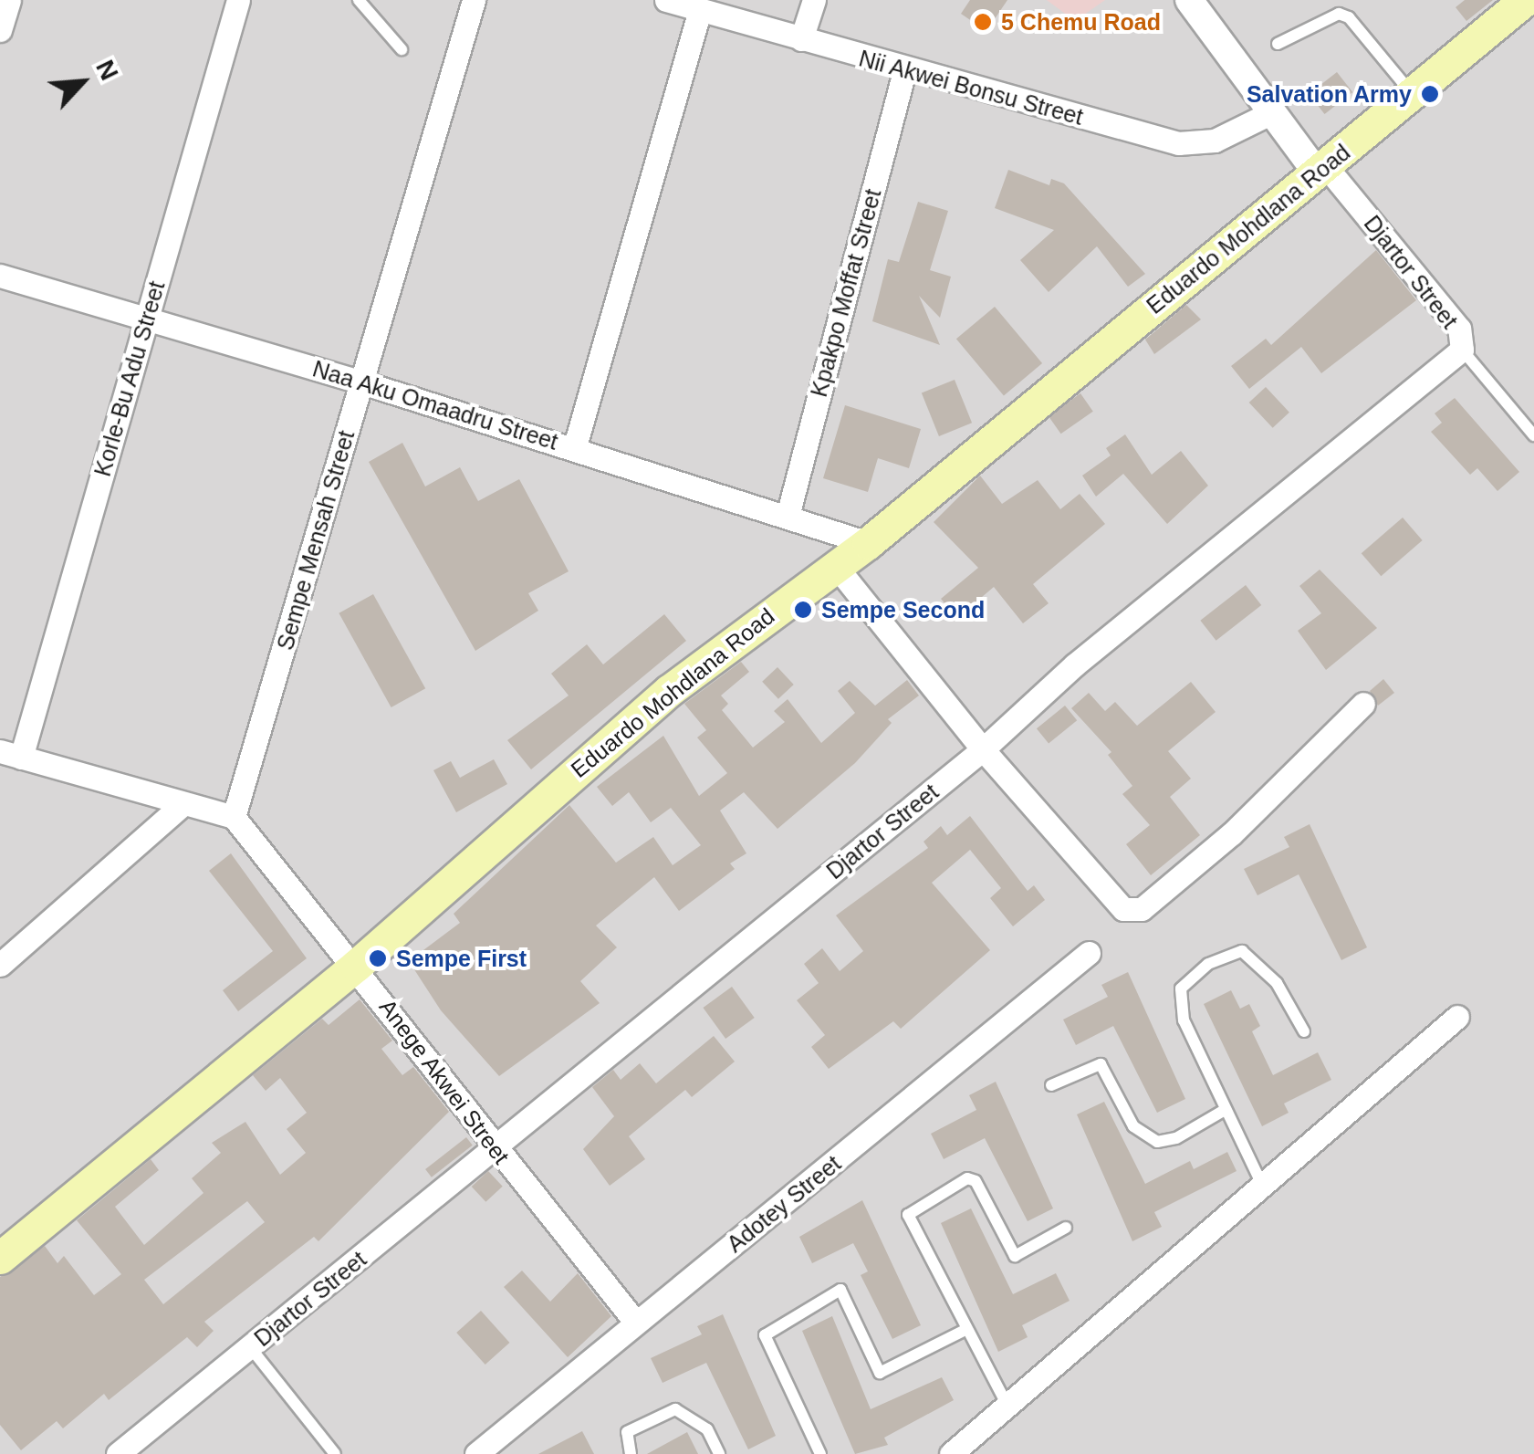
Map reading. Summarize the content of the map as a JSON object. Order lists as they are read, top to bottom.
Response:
{
  "streets": {
    "main road": ["Eduardo Mohdlana Road"],
    "street": [
      "Nii Akwei Bonsu Street",
      "Djartor Street",
      "Kpakpo Moffat Street",
      "Korle-Bu Adu Street",
      "Naa Aku Omaadru Street",
      "Sempe Mensah Street",
      "Anege Akwei Street",
      "Adotey Street"
    ]
  },
  "crossings": [
    ["Nii Akwei Bonsu Street", "Kpakpo Moffat Street"],
    ["Eduardo Mohdlana Road", "Djartor Street"],
    ["Eduardo Mohdlana Road", "Naa Aku Omaadru Street"],
    ["Eduardo Mohdlana Road", "Anege Akwei Street"],
    ["Djartor Street", "Anege Akwei Street"],
    ["Kpakpo Moffat Street", "Naa Aku Omaadru Street"],
    ["Korle-Bu Adu Street", "Naa Aku Omaadru Street"],
    ["Naa Aku Omaadru Street", "Sempe Mensah Street"],
    ["Sempe Mensah Street", "Anege Akwei Street"],
    ["Anege Akwei Street", "Adotey Street"]
  ],
  "places": [
    "5 Chemu Road",
    "Salvation Army",
    "Sempe Second",
    "Sempe First"
  ],
  "north": "top right"
}
